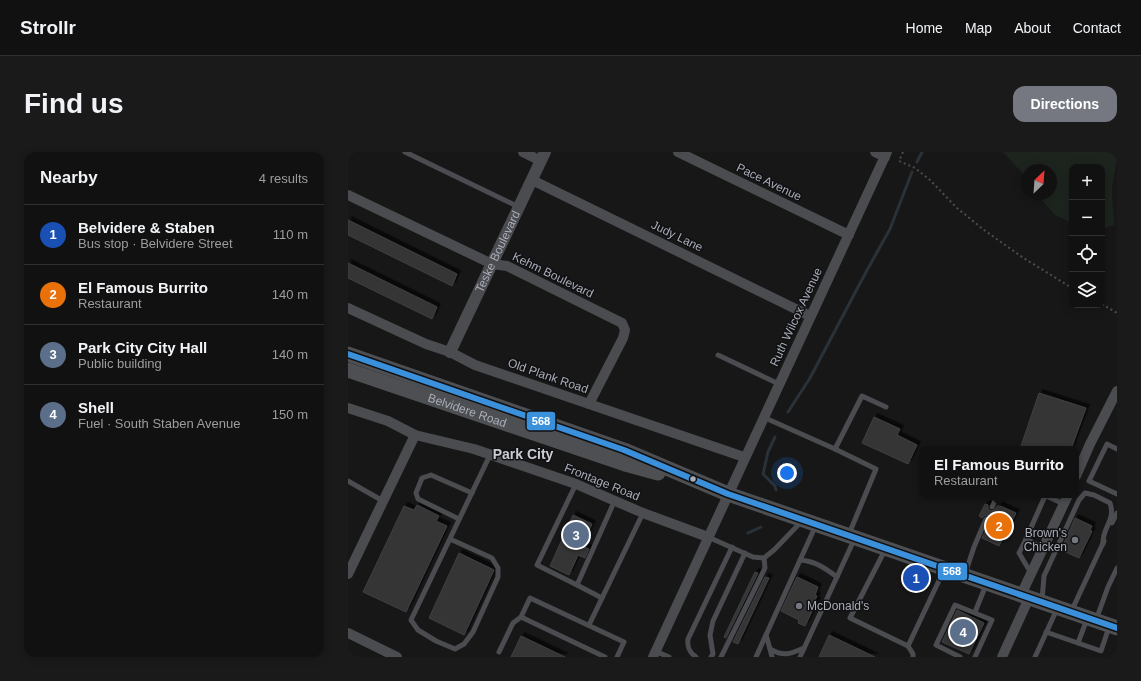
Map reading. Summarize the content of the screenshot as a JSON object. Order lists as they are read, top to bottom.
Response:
{
  "streets": {
    "main road": ["Belvidere Road"],
    "street": [
      "Pace Avenue",
      "Judy Lane",
      "Teske Boulevard",
      "Kehm Boulevard",
      "Ruth Wilcox Avenue",
      "Old Plank Road",
      "Frontage Road"
    ]
  },
  "crossings": [
    ["Pace Avenue", "Ruth Wilcox Avenue"],
    ["Judy Lane", "Teske Boulevard"],
    ["Judy Lane", "Ruth Wilcox Avenue"],
    ["Teske Boulevard", "Kehm Boulevard"],
    ["Teske Boulevard", "Old Plank Road"],
    ["Kehm Boulevard", "Old Plank Road"],
    ["Ruth Wilcox Avenue", "Old Plank Road"],
    ["Ruth Wilcox Avenue", "Belvidere Road"],
    ["Ruth Wilcox Avenue", "Frontage Road"]
  ],
  "districts": ["Park City"],
  "places": ["Brown's Chicken", "McDonald's"],
  "lines": ["transit line 568"],
  "north": "top right",
  "page": {
    "header": "Strollr",
    "nav": [
      "Home",
      "Map",
      "About",
      "Contact"
    ],
    "buttons": "Directions",
    "title": "Find us",
    "heading": ["Nearby", "4 results"],
    "map_buttons": ["+", "−"],
    "list": [
      {
        "mark": "1",
        "name": "Belvidere & Staben",
        "note": "Bus stop · Belvidere Street",
        "value": "110 m"
      },
      {
        "mark": "2",
        "name": "El Famous Burrito",
        "note": "Restaurant",
        "value": "140 m"
      },
      {
        "mark": "3",
        "name": "Park City City Hall",
        "note": "Public building",
        "value": "140 m"
      },
      {
        "mark": "4",
        "name": "Shell",
        "note": "Fuel · South Staben Avenue",
        "value": "150 m"
      }
    ],
    "popup": ["El Famous Burrito", "Restaurant"],
    "pins": [
      "2",
      "3",
      "1",
      "4"
    ]
  }
}
